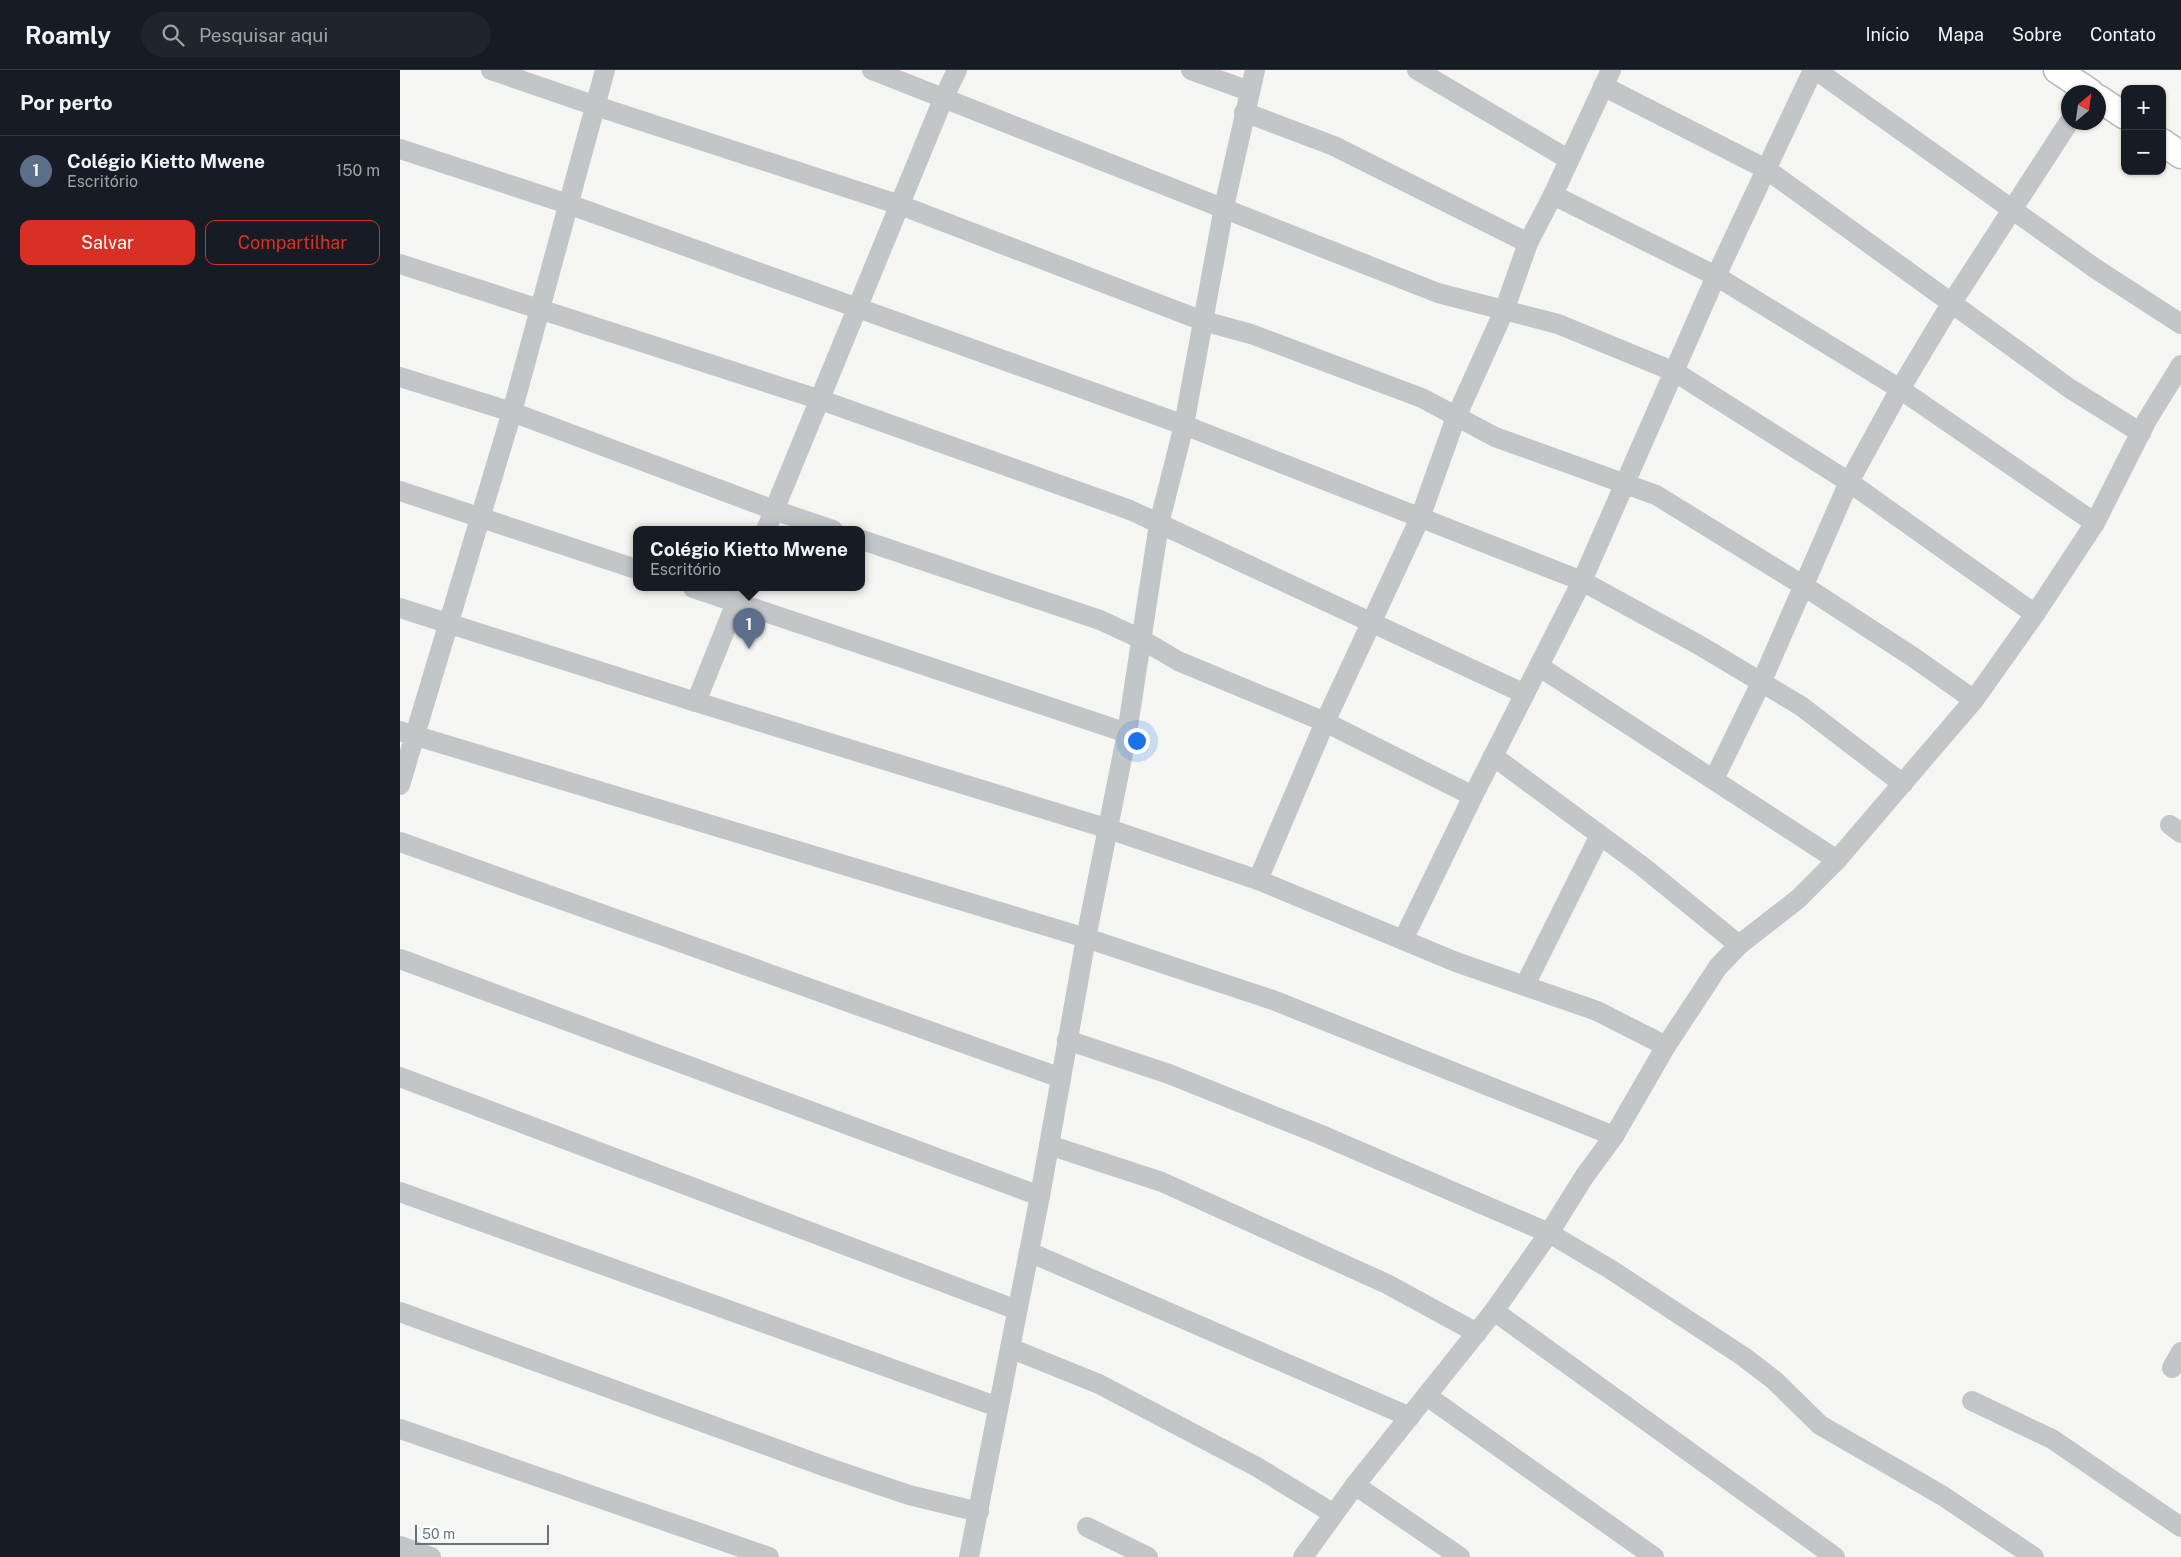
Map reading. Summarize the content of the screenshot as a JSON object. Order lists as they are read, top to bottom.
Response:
{
  "scale_bar": "50 m",
  "north": "top right",
  "page": {
    "header": "Roamly",
    "search": "Pesquisar aqui",
    "nav": [
      "Início",
      "Mapa",
      "Sobre",
      "Contato"
    ],
    "heading": "Por perto",
    "map_buttons": ["+", "−"],
    "list": [
      {
        "mark": "1",
        "name": "Colégio Kietto Mwene",
        "note": "Escritório",
        "value": "150 m"
      }
    ],
    "buttons": ["Salvar", "Compartilhar"],
    "popup": ["Colégio Kietto Mwene", "Escritório"],
    "pins": "1",
    "scale": "50 m"
  }
}
